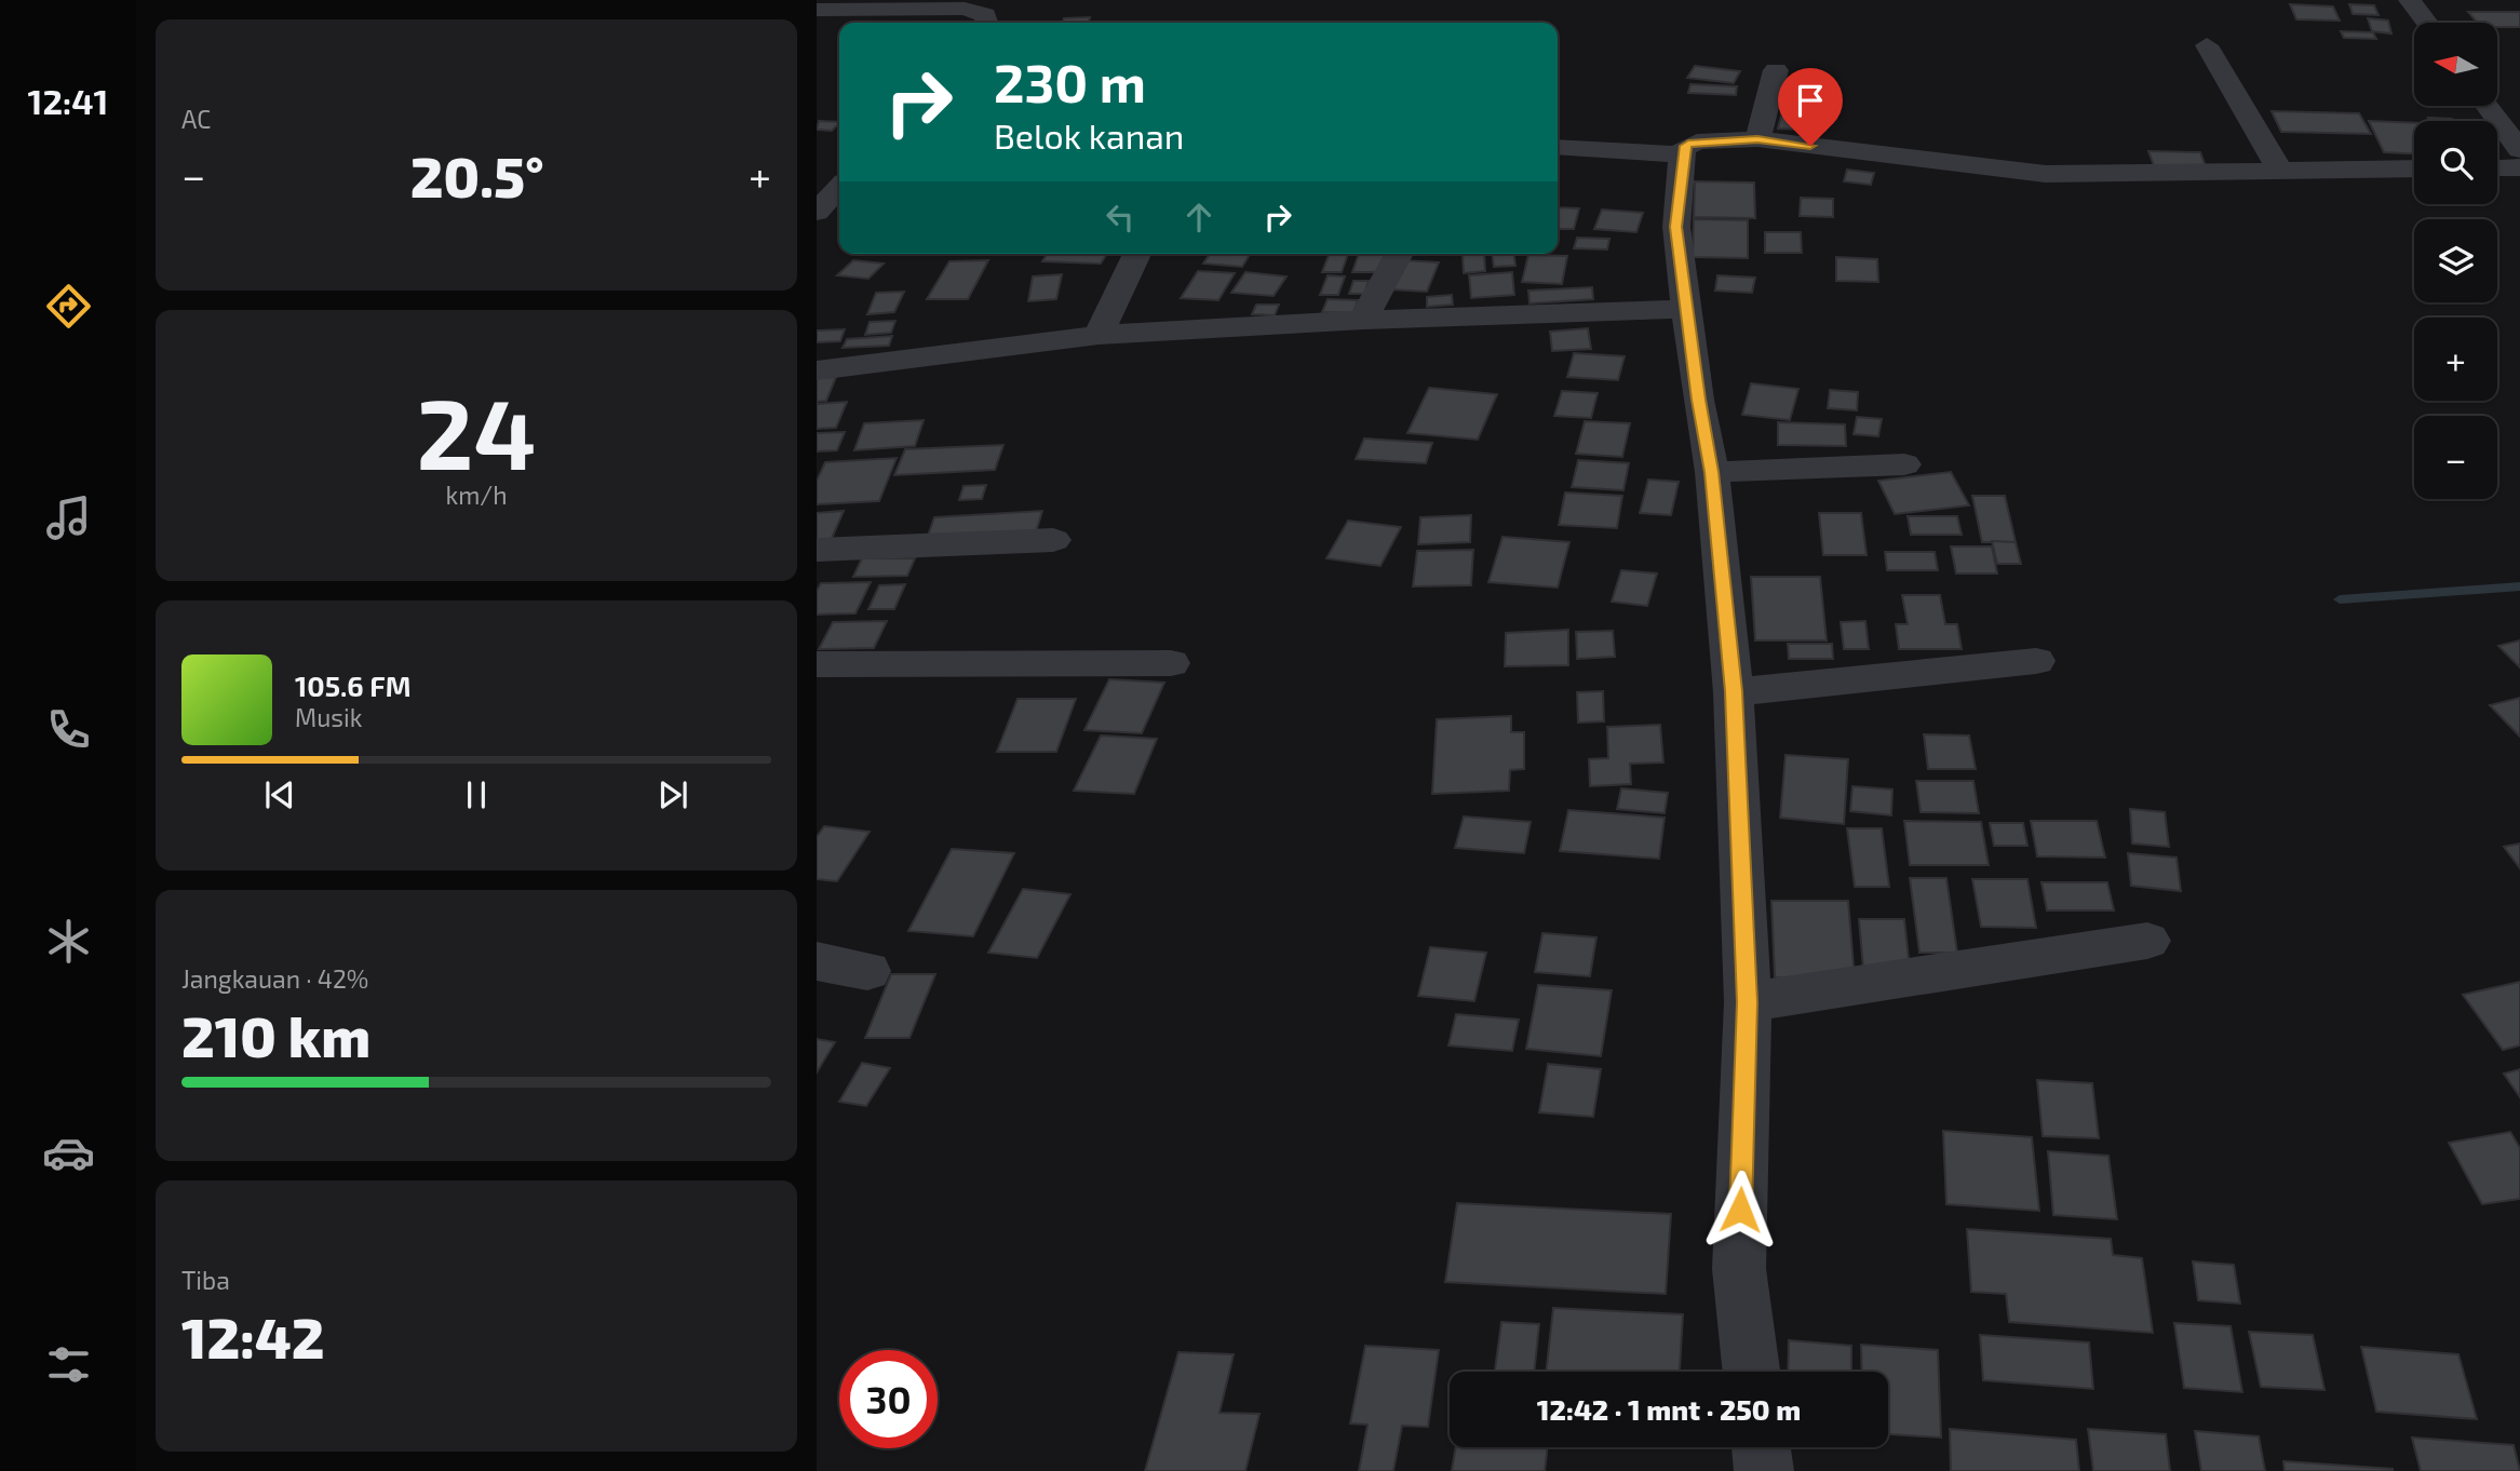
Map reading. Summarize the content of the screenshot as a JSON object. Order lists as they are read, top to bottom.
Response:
{
  "north": "left",
  "page": {
    "tabs": "12:41",
    "tile": [
      "AC",
      ["24", "km/h"],
      ["Jangkauan · 42%", "210 km"],
      ["Tiba", "12:42"]
    ],
    "map_buttons": ["+", "−"],
    "turn": ["230 m", "Belok kanan"],
    "heat": ["−", "20.5°", "+"],
    "song": ["105.6 FM", "Musik"],
    "limit": "30",
    "trip": "12:42 · 1 mnt · 250 m"
  }
}
